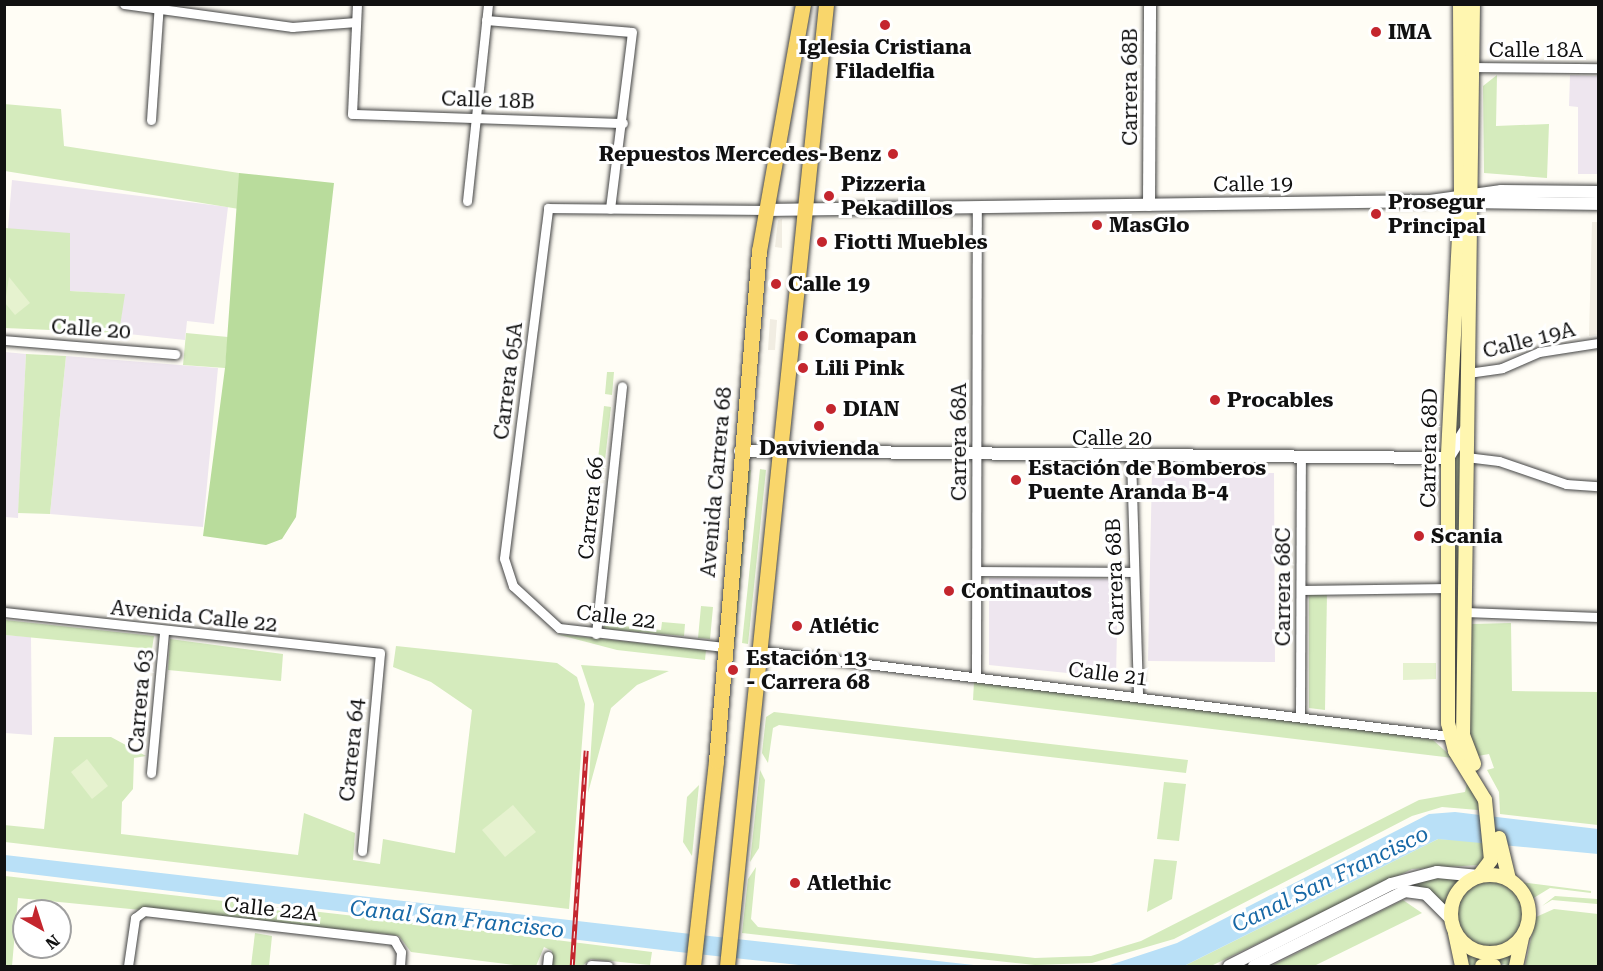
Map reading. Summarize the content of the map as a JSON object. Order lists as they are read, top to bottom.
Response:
{
  "streets": {
    "main road": ["Carrera 68D", "Avenida Carrera 68"],
    "street": [
      "Calle 18A",
      "Carrera 68B",
      "Calle 18B",
      "Calle 19",
      "Calle 20",
      "Calle 19A",
      "Carrera 65A",
      "Carrera 68A",
      "Carrera 66",
      "Carrera 68C",
      "Avenida Calle 22",
      "Calle 22",
      "Calle 21",
      "Carrera 63",
      "Carrera 64",
      "Calle 22A"
    ]
  },
  "crossings": [
    ["Calle 18A", "Carrera 68D"],
    ["Carrera 68B", "Calle 19"],
    ["Carrera 68B", "Calle 20"],
    ["Carrera 68B", "Calle 21"],
    ["Calle 19", "Carrera 65A"],
    ["Calle 19", "Carrera 68A"],
    ["Calle 19", "Carrera 68D"],
    ["Calle 19", "Avenida Carrera 68"],
    ["Calle 20", "Carrera 68A"],
    ["Calle 20", "Carrera 68D"],
    ["Calle 20", "Avenida Carrera 68"],
    ["Calle 20", "Carrera 68C"],
    ["Calle 19A", "Carrera 68D"],
    ["Carrera 65A", "Calle 22"],
    ["Carrera 68A", "Calle 21"],
    ["Carrera 68D", "Calle 21"],
    ["Avenida Carrera 68", "Calle 22"],
    ["Carrera 66", "Calle 22"],
    ["Carrera 68C", "Calle 21"],
    ["Avenida Calle 22", "Carrera 63"],
    ["Avenida Calle 22", "Carrera 64"]
  ],
  "water": ["Canal San Francisco"],
  "places": [
    "Iglesia Cristiana Filadelfia",
    "IMA",
    "Repuestos Mercedes-Benz",
    "Pizzeria Pekadillos",
    "Prosegur Principal",
    "MasGlo",
    "Fiotti Muebles",
    "Calle 19",
    "Comapan",
    "Lili Pink",
    "Procables",
    "DIAN",
    "Davivienda",
    "Estación de Bomberos Puente Aranda B-4",
    "Scania",
    "Continautos",
    "Atlétic",
    "Estación 13 - Carrera 68",
    "Atlethic"
  ],
  "north": "bottom right"
}
